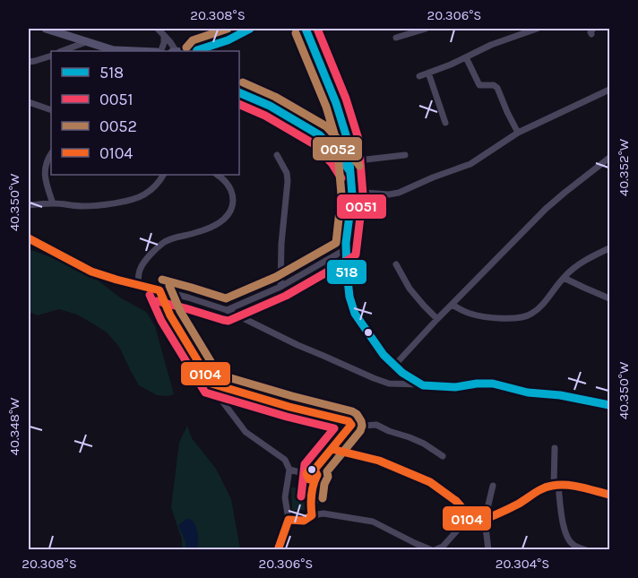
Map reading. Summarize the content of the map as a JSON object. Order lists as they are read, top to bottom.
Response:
{
  "lines": [
    "transit line 518",
    "transit line 0051",
    "transit line 0052",
    "transit line 0104"
  ],
  "legend": [
    "518",
    "0051",
    "0052",
    "0104"
  ],
  "coordinates": [
    "20.308°S",
    "20.306°S",
    "40.352°W",
    "40.350°W",
    "40.348°W",
    "20.304°S"
  ]
}
